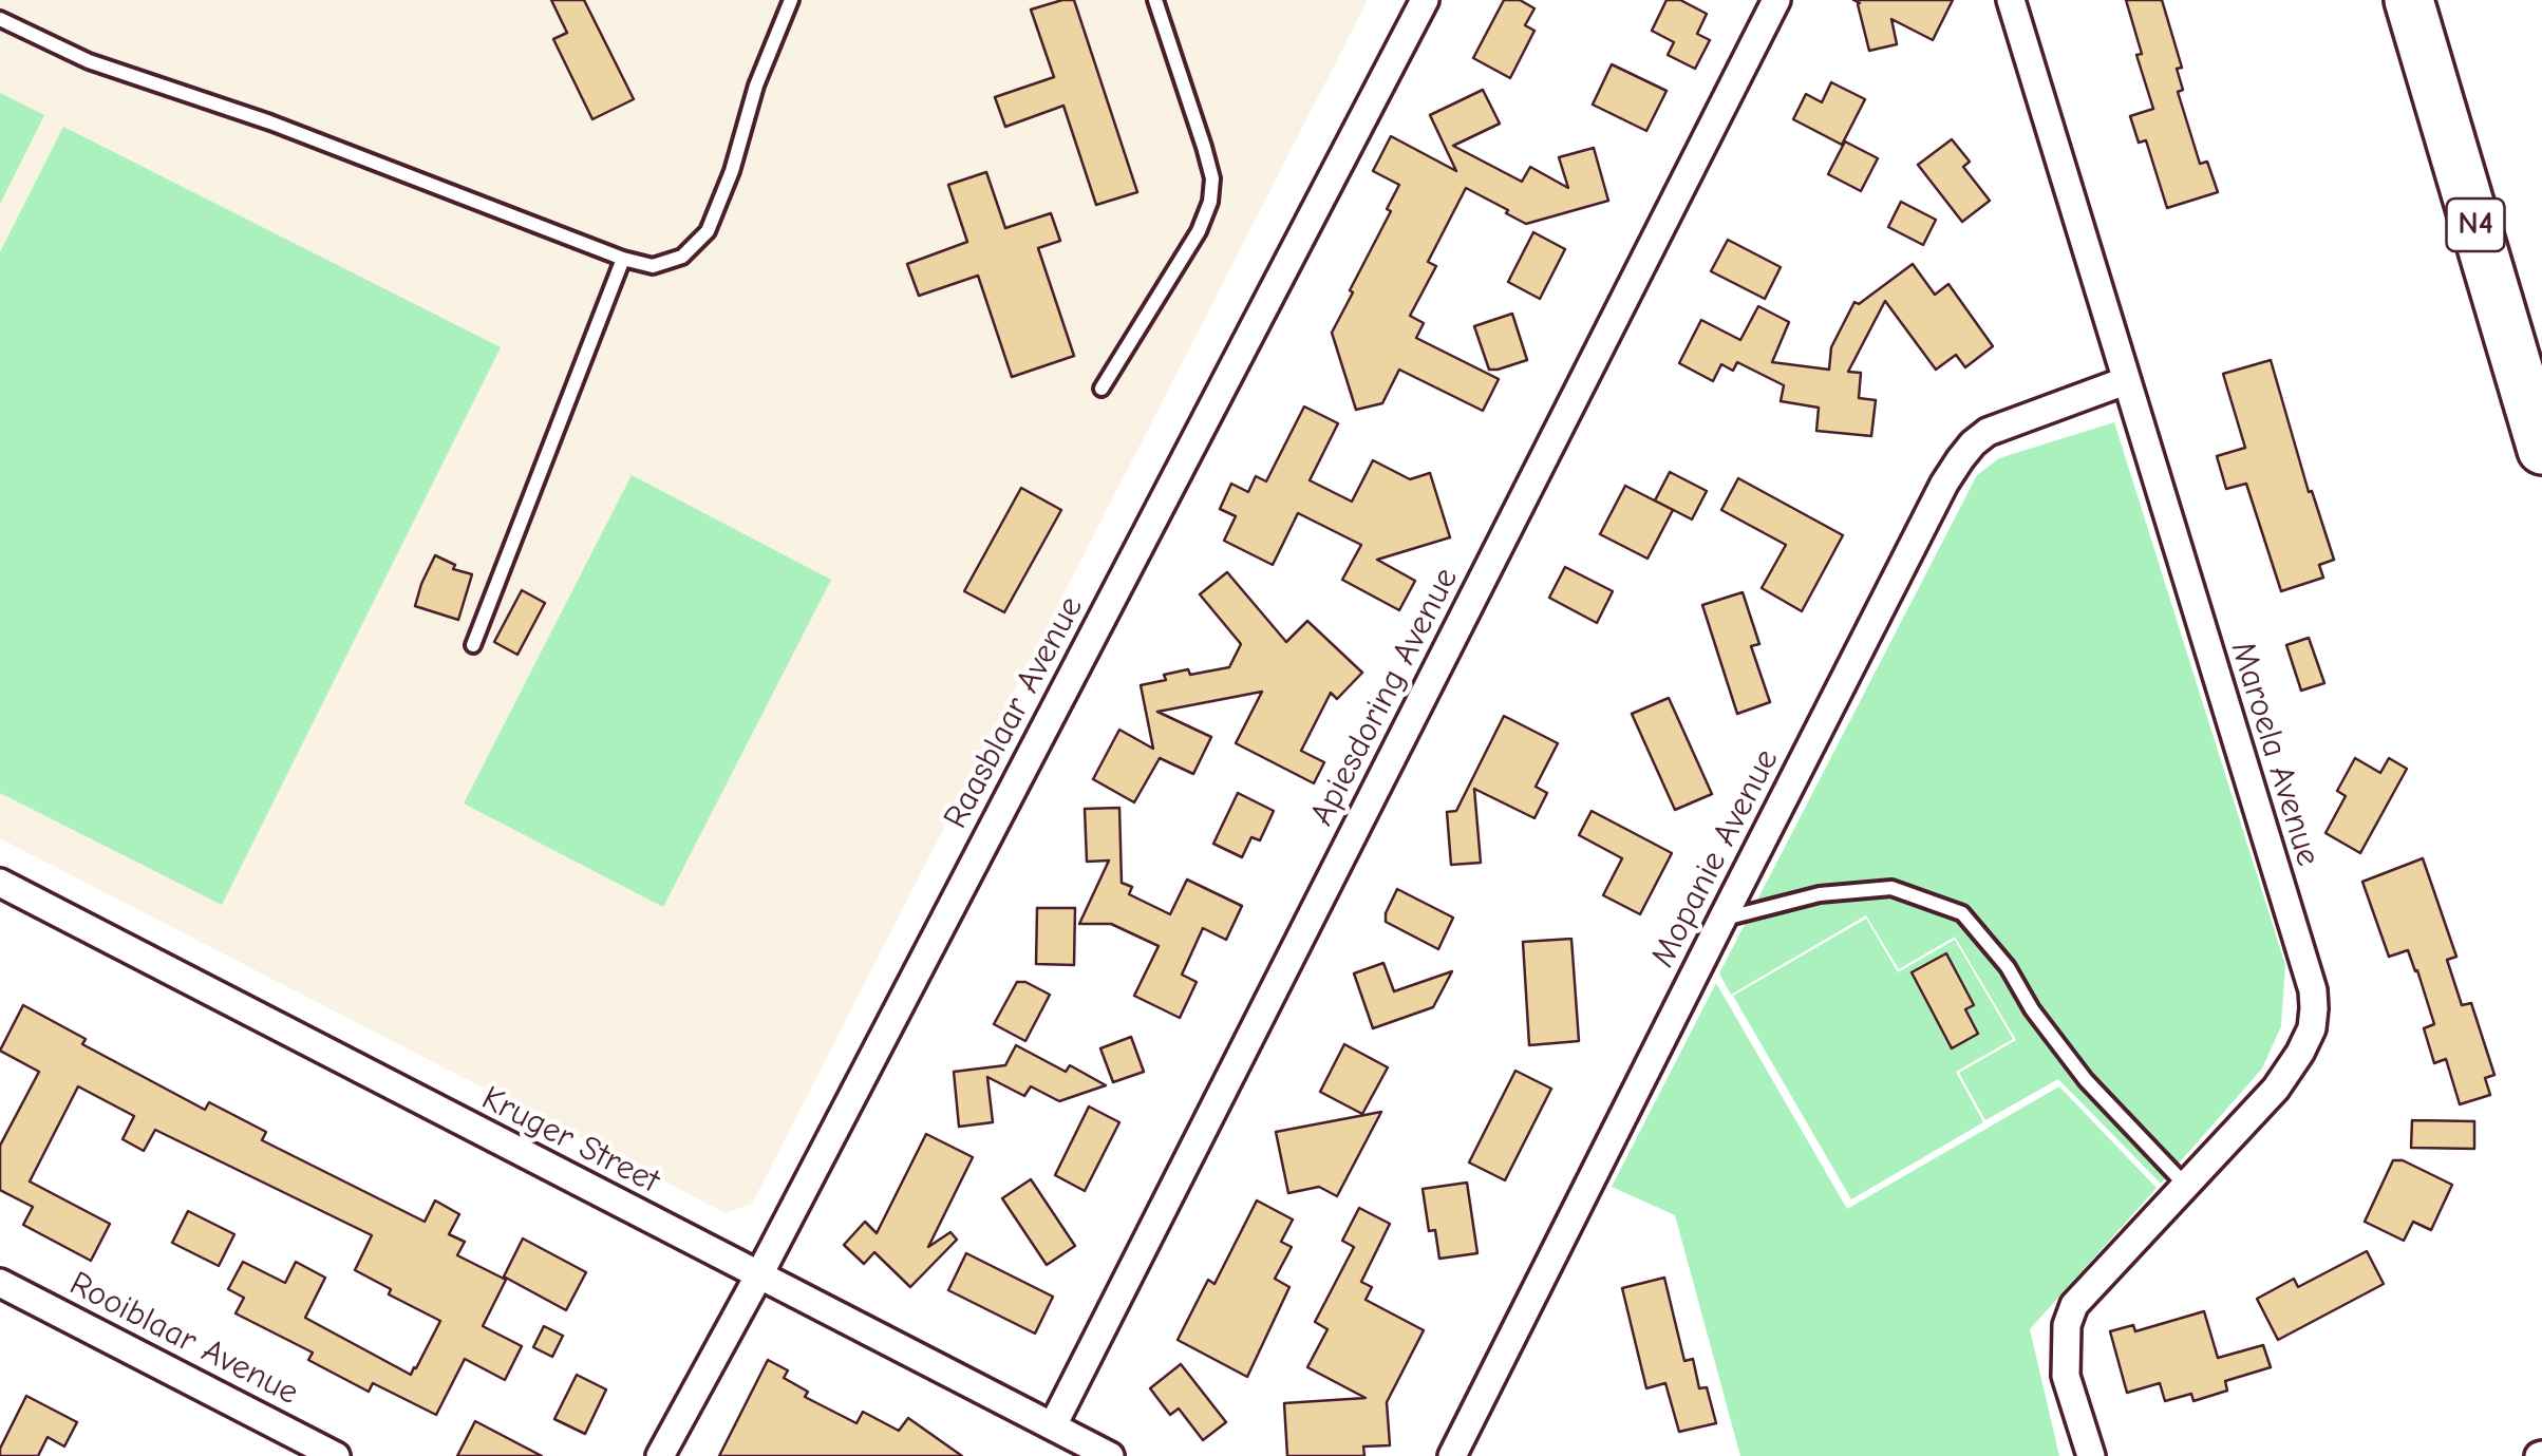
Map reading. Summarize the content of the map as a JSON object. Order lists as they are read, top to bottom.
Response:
{
  "streets": {
    "highway": ["N4"],
    "street": [
      "Apiesdoring Avenue",
      "Raasblaar Avenue",
      "Maroela Avenue",
      "Mopanie Avenue",
      "Kruger Street",
      "Rooiblaar Avenue"
    ]
  },
  "crossings": [
    ["Apiesdoring Avenue", "Kruger Street"],
    ["Raasblaar Avenue", "Kruger Street"],
    ["Maroela Avenue", "Mopanie Avenue"]
  ]
}
